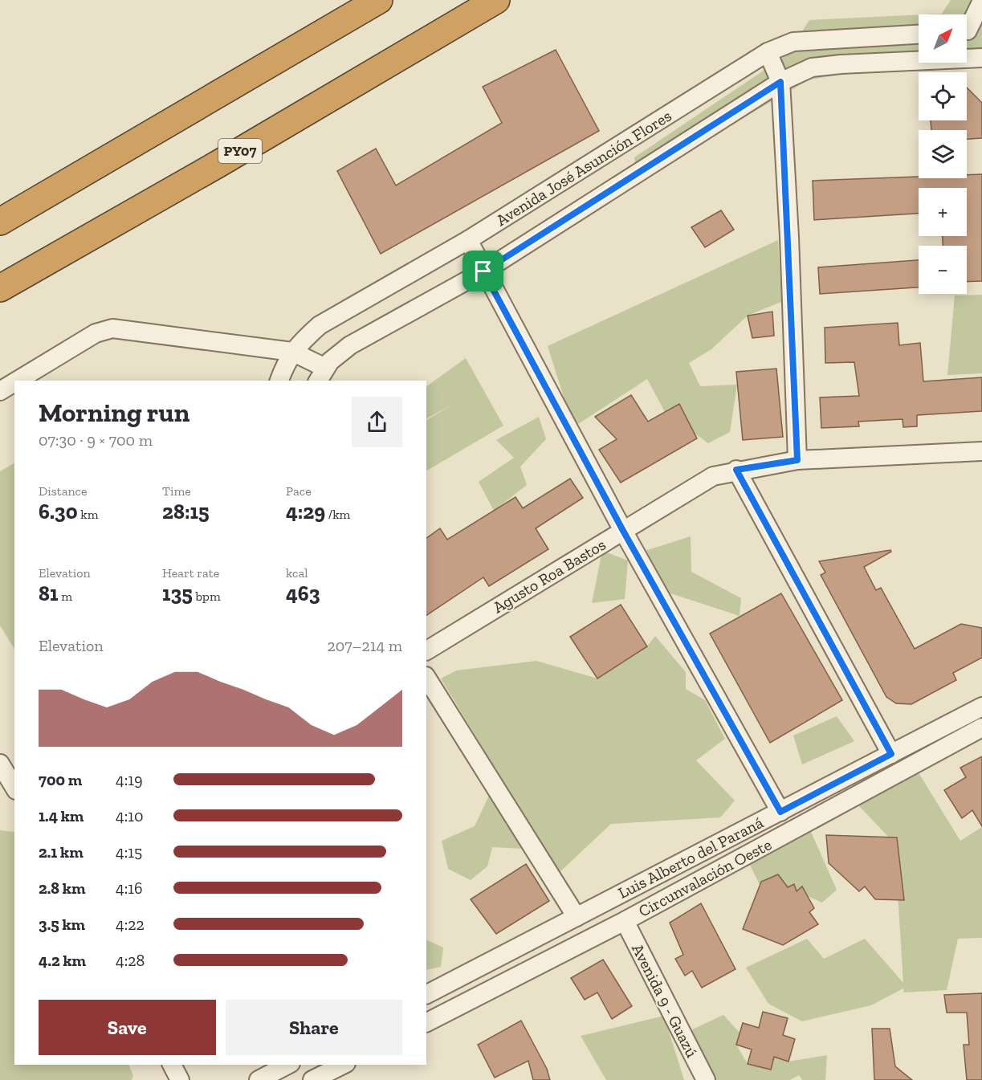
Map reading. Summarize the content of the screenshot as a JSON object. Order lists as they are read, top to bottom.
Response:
{
  "streets": {
    "highway": ["PY07"],
    "street": [
      "Avenida José Asunción Flores",
      "Agusto Roa Bastos",
      "Luis Alberto del Paraná",
      "Circunvalación Oeste",
      "Avenida 9 - Guazú"
    ]
  },
  "crossings": [
    ["Circunvalación Oeste", "Avenida 9 - Guazú"]
  ],
  "north": "top right",
  "page": {
    "map_buttons": ["+", "−"],
    "heading": ["Morning run", "07:30 · 9 × 700 m"],
    "stats": [
      ["Distance", "6.30 km"],
      ["Time", "28:15"],
      ["Pace", "4:29 /km"],
      ["Elevation", "81 m"],
      ["Heart rate", "135 bpm"],
      ["kcal", "463"]
    ],
    "chart": ["Elevation", "207–214 m"],
    "list": [
      {
        "name": "700 m",
        "note": "4:19"
      },
      {
        "name": "1.4 km",
        "note": "4:10"
      },
      {
        "name": "2.1 km",
        "note": "4:15"
      },
      {
        "name": "2.8 km",
        "note": "4:16"
      },
      {
        "name": "3.5 km",
        "note": "4:22"
      },
      {
        "name": "4.2 km",
        "note": "4:28"
      }
    ],
    "buttons": ["Save", "Share"]
  }
}
